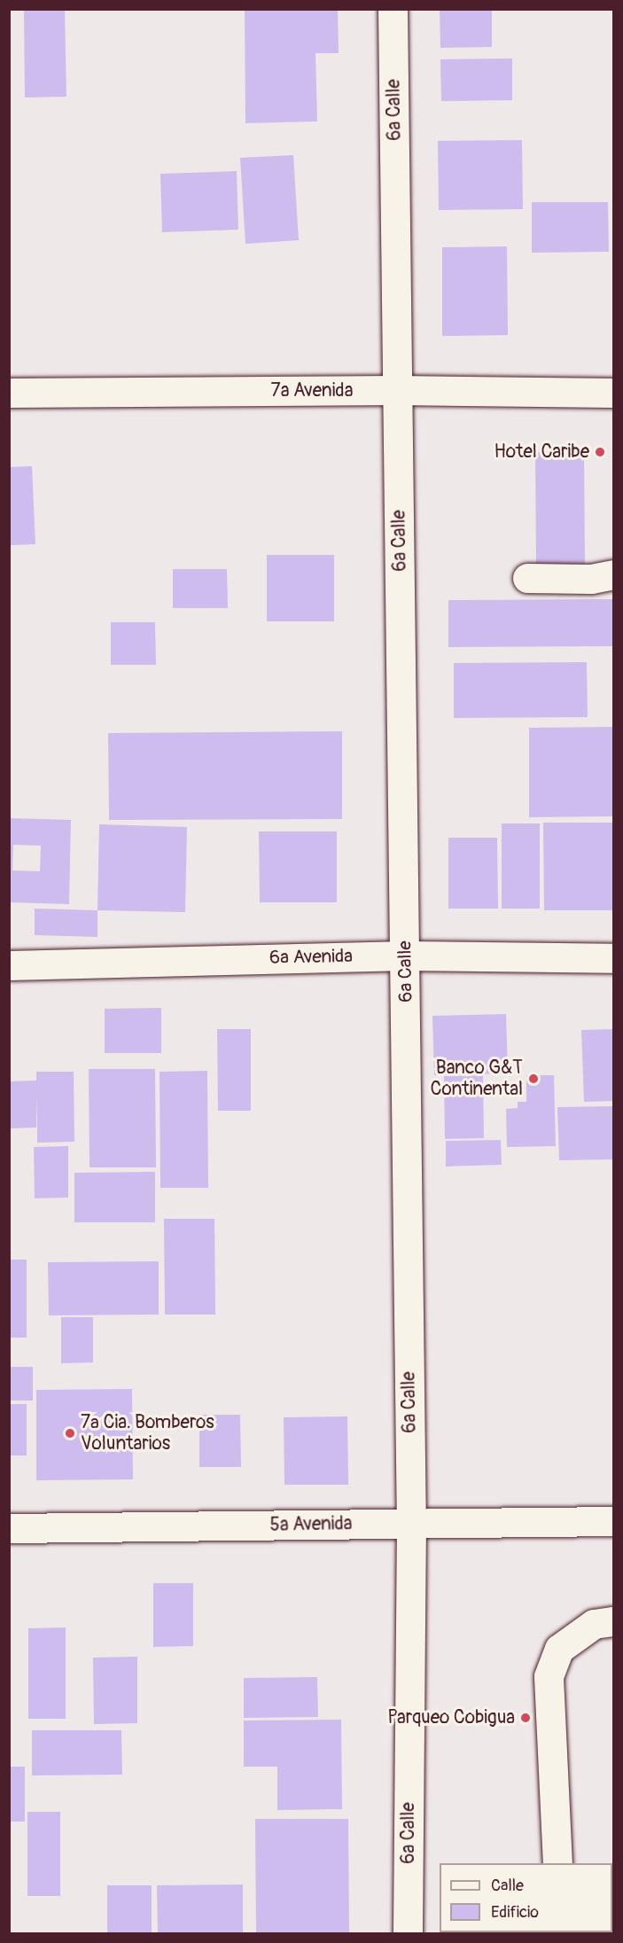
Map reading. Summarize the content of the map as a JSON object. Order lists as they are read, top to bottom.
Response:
{
  "streets": {
    "street": [
      "6a Calle",
      "7a Avenida",
      "6a Avenida",
      "5a Avenida"
    ]
  },
  "crossings": [
    ["6a Calle", "7a Avenida"],
    ["6a Calle", "6a Avenida"],
    ["6a Calle", "5a Avenida"]
  ],
  "places": [
    "Hotel Caribe",
    "Banco G&T Continental",
    "7ª Cia. Bomberos Voluntarios",
    "Parqueo Cobigua"
  ],
  "legend": ["Calle", "Edificio"]
}
